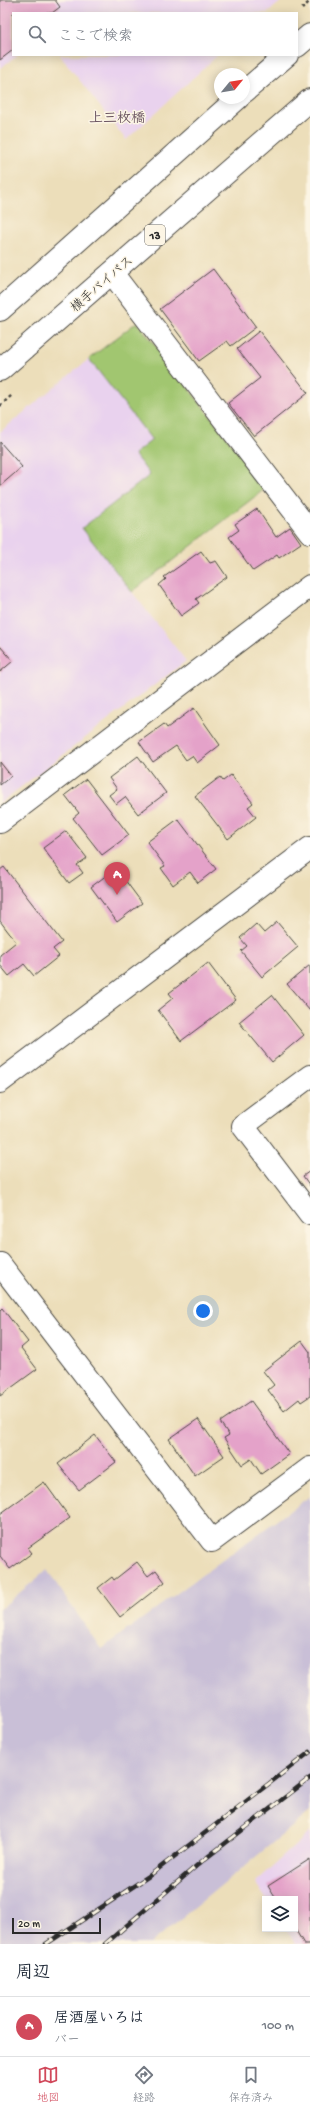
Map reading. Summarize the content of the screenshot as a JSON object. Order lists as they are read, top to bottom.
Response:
{
  "streets": {
    "main road": ["13", "横手バイパス"]
  },
  "districts": ["上三枚橋"],
  "scale_bar": "20 m",
  "north": "top right",
  "page": {
    "search": "ここで検索",
    "pins": "A",
    "scale": "20 m",
    "heading": "周辺",
    "list": [
      {
        "mark": "A",
        "name": "居酒屋いろは",
        "note": "バー",
        "value": "100 m"
      }
    ],
    "nav": ["地図", "経路", "保存済み"]
  }
}
